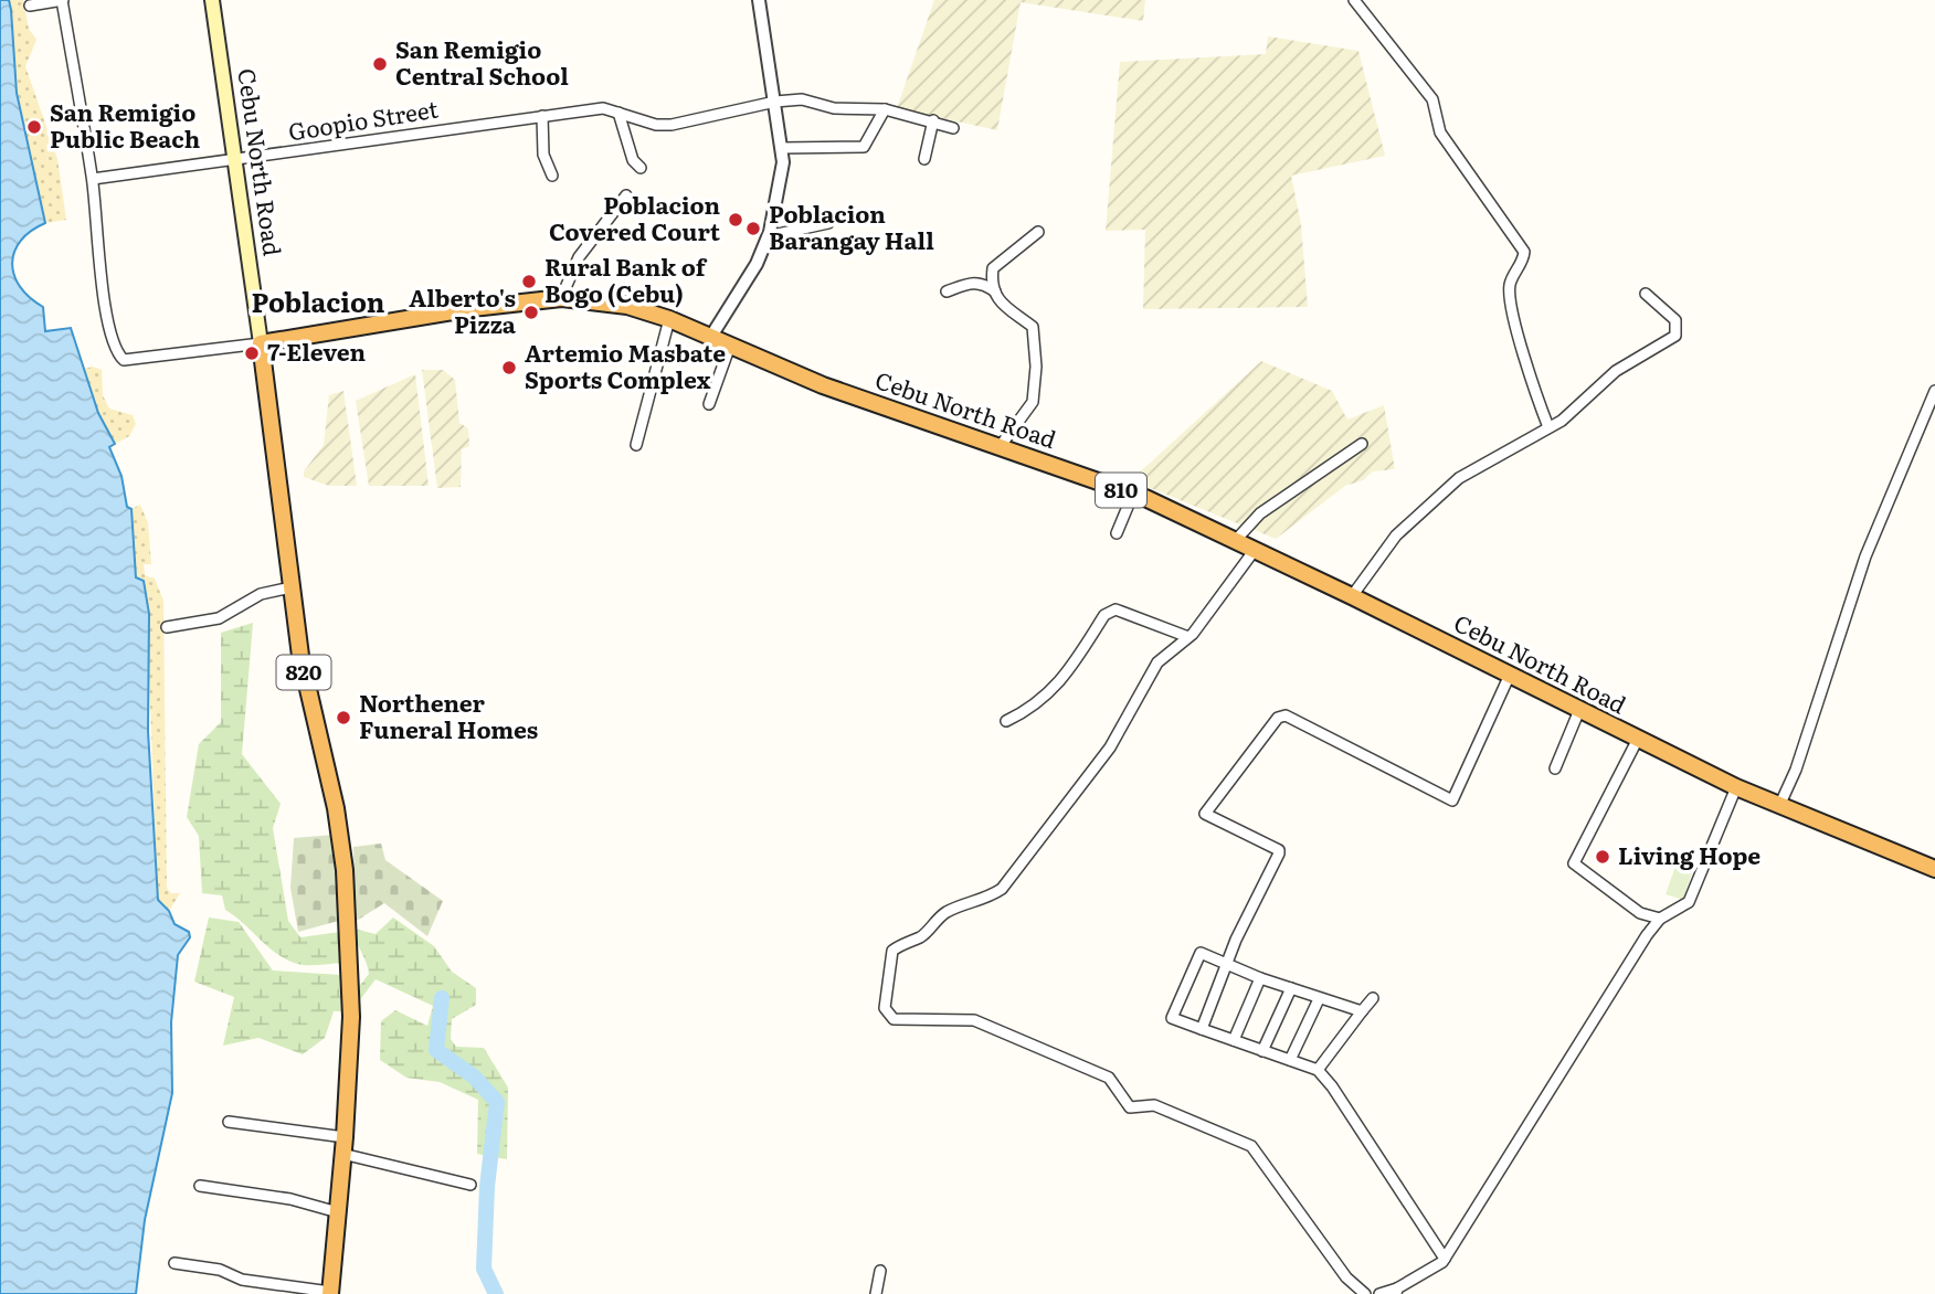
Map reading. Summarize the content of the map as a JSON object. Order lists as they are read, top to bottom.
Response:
{
  "streets": {
    "highway": ["Cebu North Road", "810", "820"],
    "street": ["Goopio Street"]
  },
  "crossings": [
    ["Goopio Street", "Cebu North Road"],
    ["Cebu North Road", "820"]
  ],
  "districts": ["Poblacion"],
  "places": [
    "San Remigio Central School",
    "San Remigio Public Beach",
    "Poblacion Covered Court",
    "Poblacion Barangay Hall",
    "Rural Bank of Bogo (Cebu)",
    "Alberto's Pizza",
    "7-Eleven",
    "Artemio Masbate Sports Complex",
    "Northener Funeral Homes",
    "Living Hope"
  ]
}
